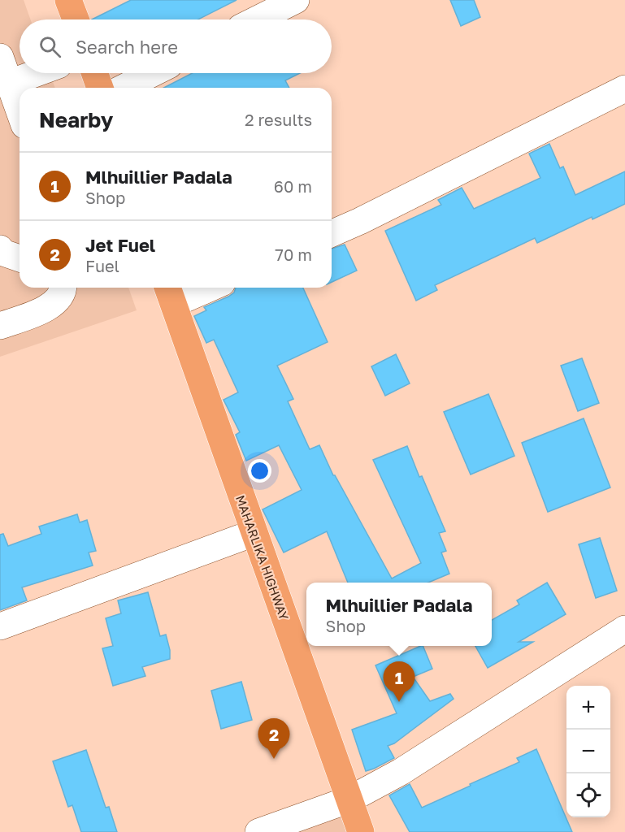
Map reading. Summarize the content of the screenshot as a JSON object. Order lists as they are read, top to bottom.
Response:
{
  "streets": {
    "highway": ["MAHARLIKA HIGHWAY"]
  },
  "page": {
    "search": "Search here",
    "heading": ["Nearby", "2 results"],
    "list": [
      {
        "mark": "1",
        "name": "Mlhuillier Padala",
        "note": "Shop",
        "value": "60 m"
      },
      {
        "mark": "2",
        "name": "Jet Fuel",
        "note": "Fuel",
        "value": "70 m"
      }
    ],
    "popup": ["Mlhuillier Padala", "Shop"],
    "pins": ["1", "2"],
    "map_buttons": ["+", "−"]
  }
}
